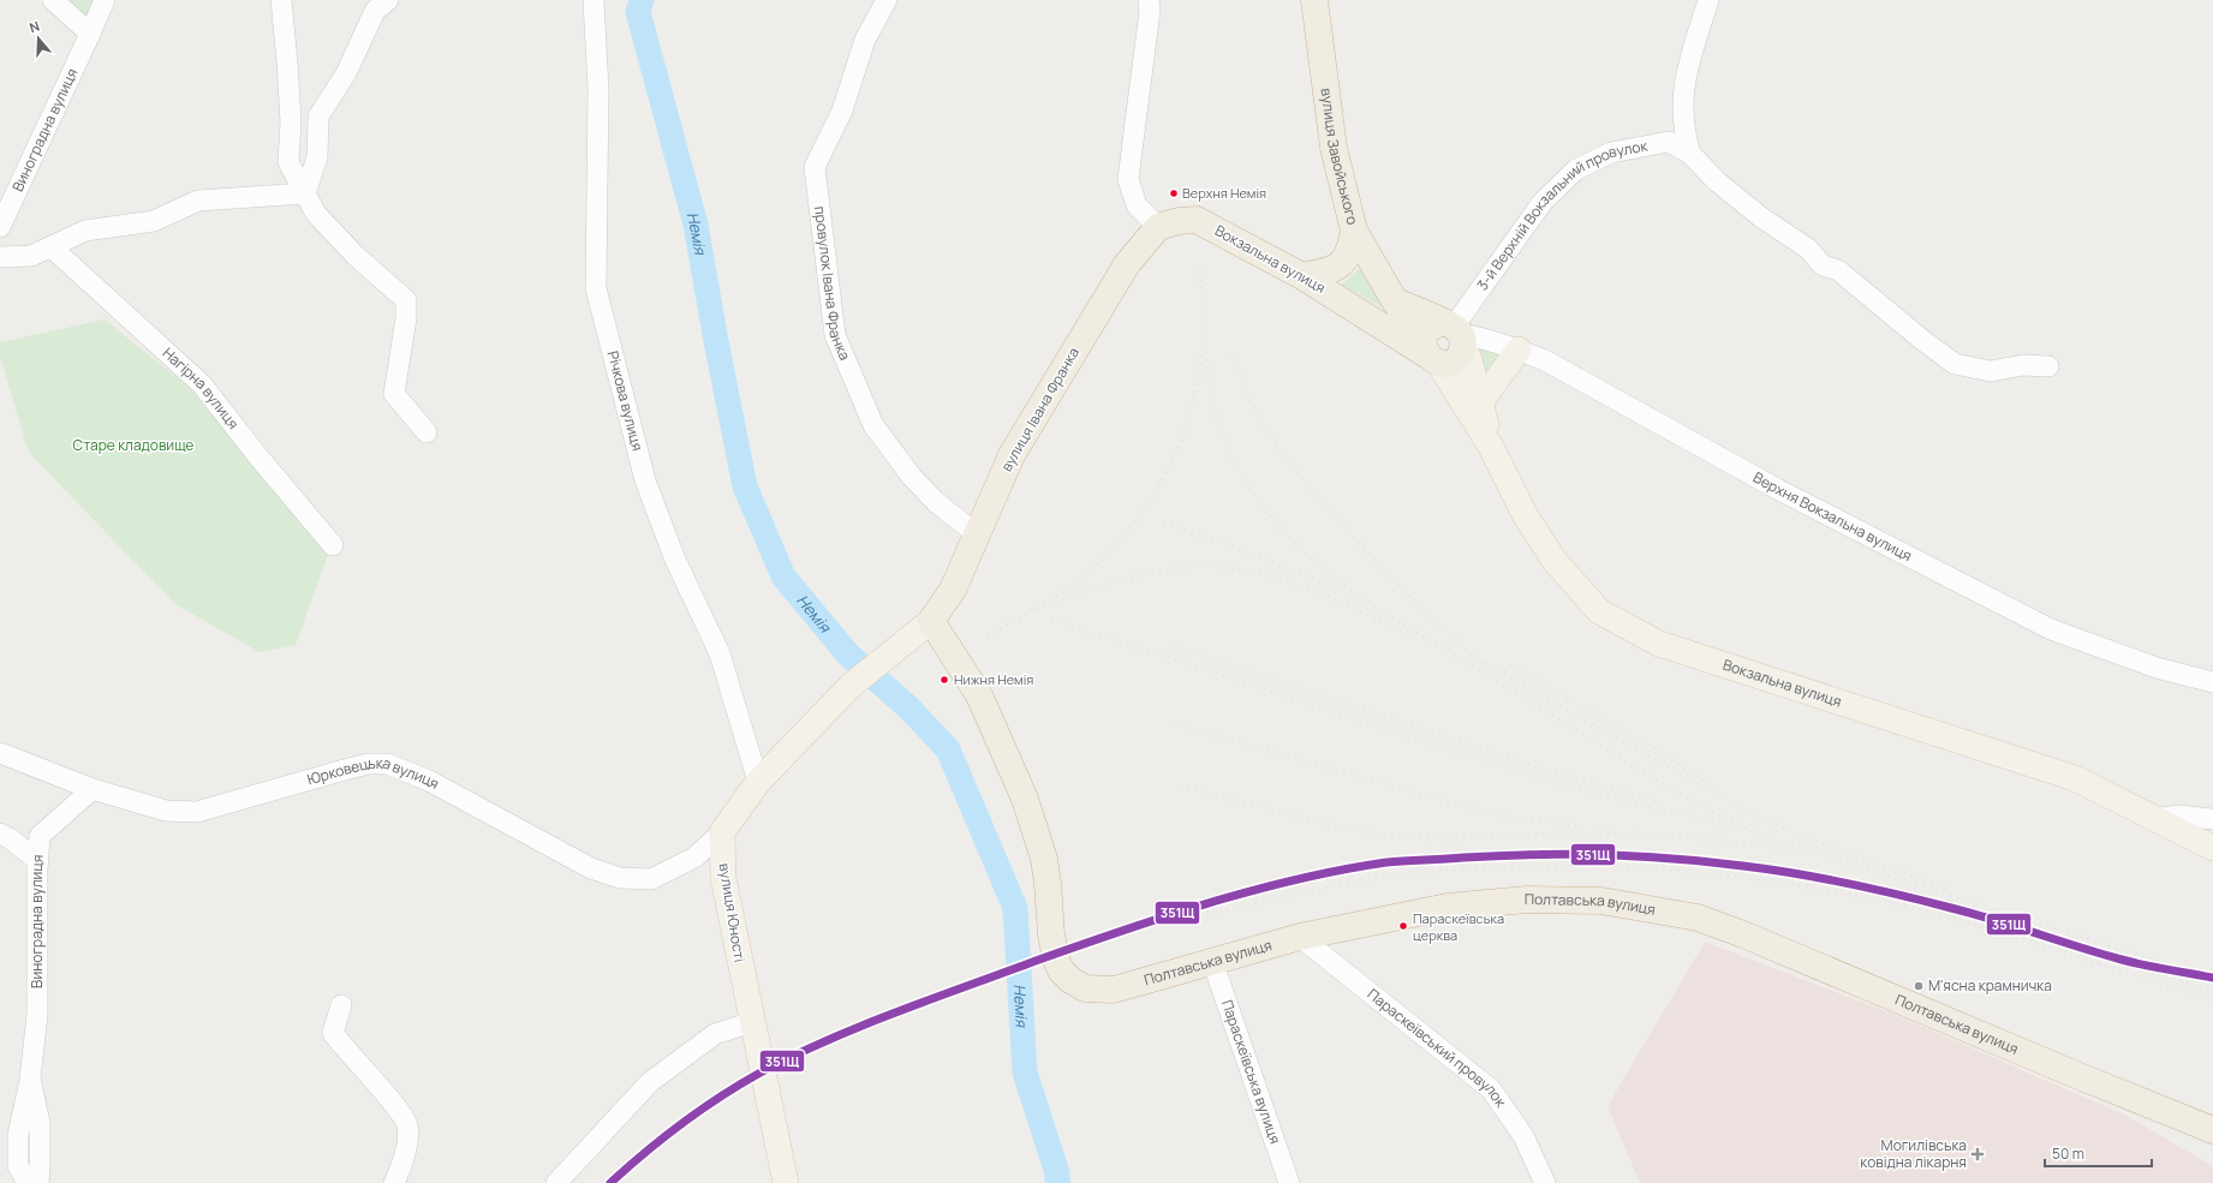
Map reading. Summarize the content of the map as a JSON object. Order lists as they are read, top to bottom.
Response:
{
  "streets": {
    "highway": [
      "вулиця Завойського",
      "Вокзальна вулиця",
      "вулиця Івана Франка",
      "Полтавська вулиця"
    ],
    "main road": ["вулиця Юності"],
    "street": [
      "Виноградна вулиця",
      "3-й Верхній Вокзальний провулок",
      "провулок Івана Франка",
      "Нагірна вулиця",
      "Річкова вулиця",
      "Верхня Вокзальна вулиця",
      "Юрковецька вулиця",
      "Параскеївський провулок",
      "Параскеївська вулиця"
    ]
  },
  "crossings": [
    ["Виноградна вулиця", "Юрковецька вулиця"],
    ["вулиця Завойського", "3-й Верхній Вокзальний провулок"],
    ["вулиця Завойського", "Вокзальна вулиця"],
    ["вулиця Завойського", "Верхня Вокзальна вулиця"],
    ["3-й Верхній Вокзальний провулок", "Вокзальна вулиця"],
    ["3-й Верхній Вокзальний провулок", "Верхня Вокзальна вулиця"],
    ["Вокзальна вулиця", "вулиця Івана Франка"],
    ["Вокзальна вулиця", "Верхня Вокзальна вулиця"],
    ["провулок Івана Франка", "вулиця Івана Франка"],
    ["Річкова вулиця", "вулиця Івана Франка"],
    ["вулиця Івана Франка", "Полтавська вулиця"],
    ["Юрковецька вулиця", "вулиця Юності"],
    ["Полтавська вулиця", "Параскеївський провулок"],
    ["Полтавська вулиця", "Параскеївська вулиця"]
  ],
  "water": ["Немія"],
  "parks": ["Старе кладовище"],
  "places": {
    "other": [
      "Верхня Немія",
      "Нижня Немія",
      "Параскеївська церква",
      "М'ясна крамничка"
    ],
    "health": ["Могилівська ковідна лікарня"]
  },
  "lines": ["transit line 351Щ"],
  "scale_bar": "50 m",
  "north": "top"
}
